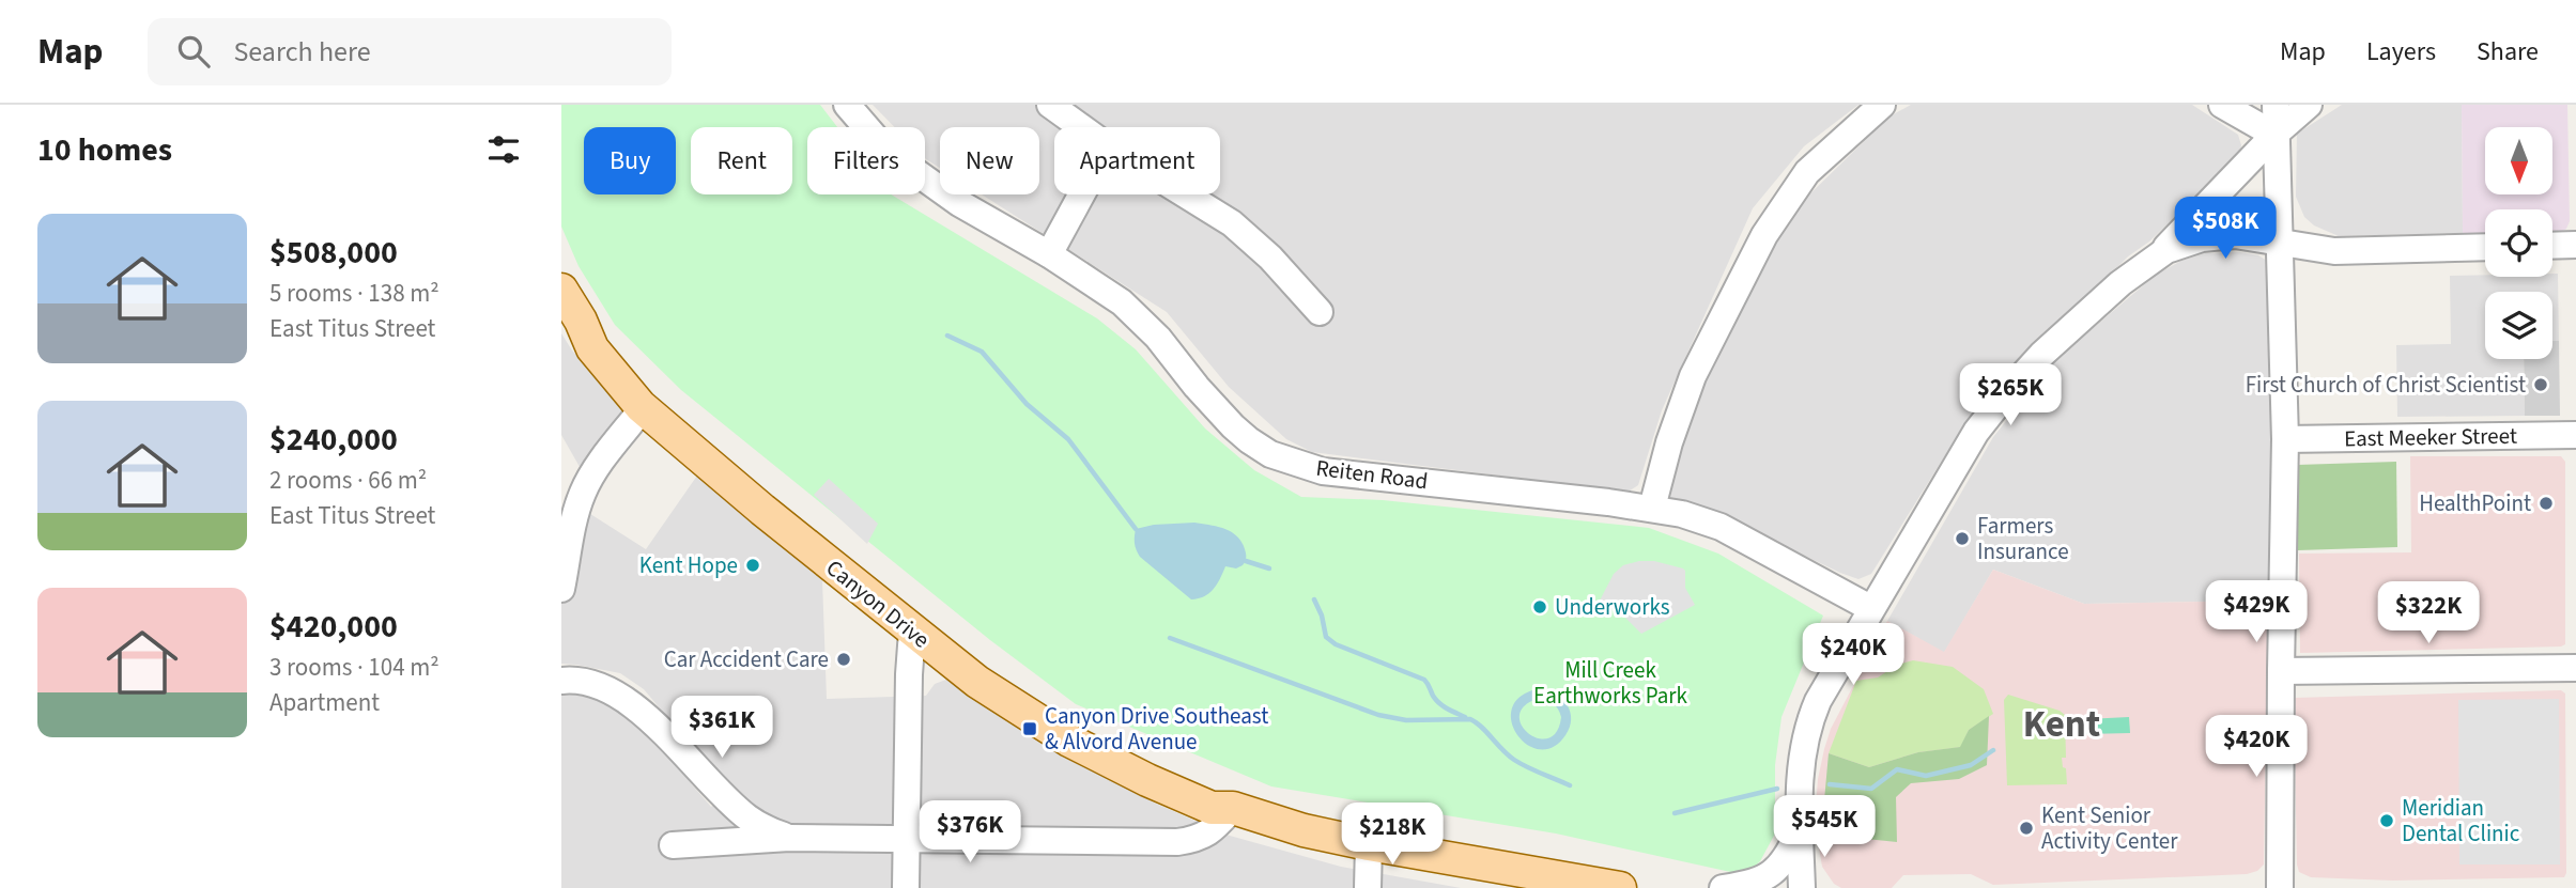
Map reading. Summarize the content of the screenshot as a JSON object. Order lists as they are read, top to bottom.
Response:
{
  "streets": {
    "main road": ["Canyon Drive"],
    "street": ["East Meeker Street", "Reiten Road"]
  },
  "districts": ["Kent"],
  "parks": ["Mill Creek Earthworks Park"],
  "places": {
    "other": [
      "First Church of Christ Scientist",
      "HealthPoint",
      "Farmers Insurance",
      "Kent Hope",
      "Underworks",
      "Car Accident Care",
      "Meridian Dental Clinic",
      "Kent Senior Activity Center"
    ],
    "transit": ["Canyon Drive Southeast & Alvord Avenue"]
  },
  "north": "bottom",
  "page": {
    "header": "Map",
    "search": "Search here",
    "nav": ["Map", "Layers", "Share"],
    "heading": "10 homes",
    "chip": [
      "Buy",
      "Rent",
      "Filters",
      "New",
      "Apartment"
    ],
    "list": [
      {
        "name": "$508,000",
        "note": "5 rooms · 138 m² · East Titus Street"
      },
      {
        "name": "$240,000",
        "note": "2 rooms · 66 m² · East Titus Street"
      },
      {
        "name": "$420,000",
        "note": "3 rooms · 104 m² · Apartment"
      }
    ],
    "price": [
      "$508K",
      "$265K",
      "$429K",
      "$322K",
      "$240K",
      "$361K",
      "$420K",
      "$545K",
      "$376K",
      "$218K"
    ]
  }
}
